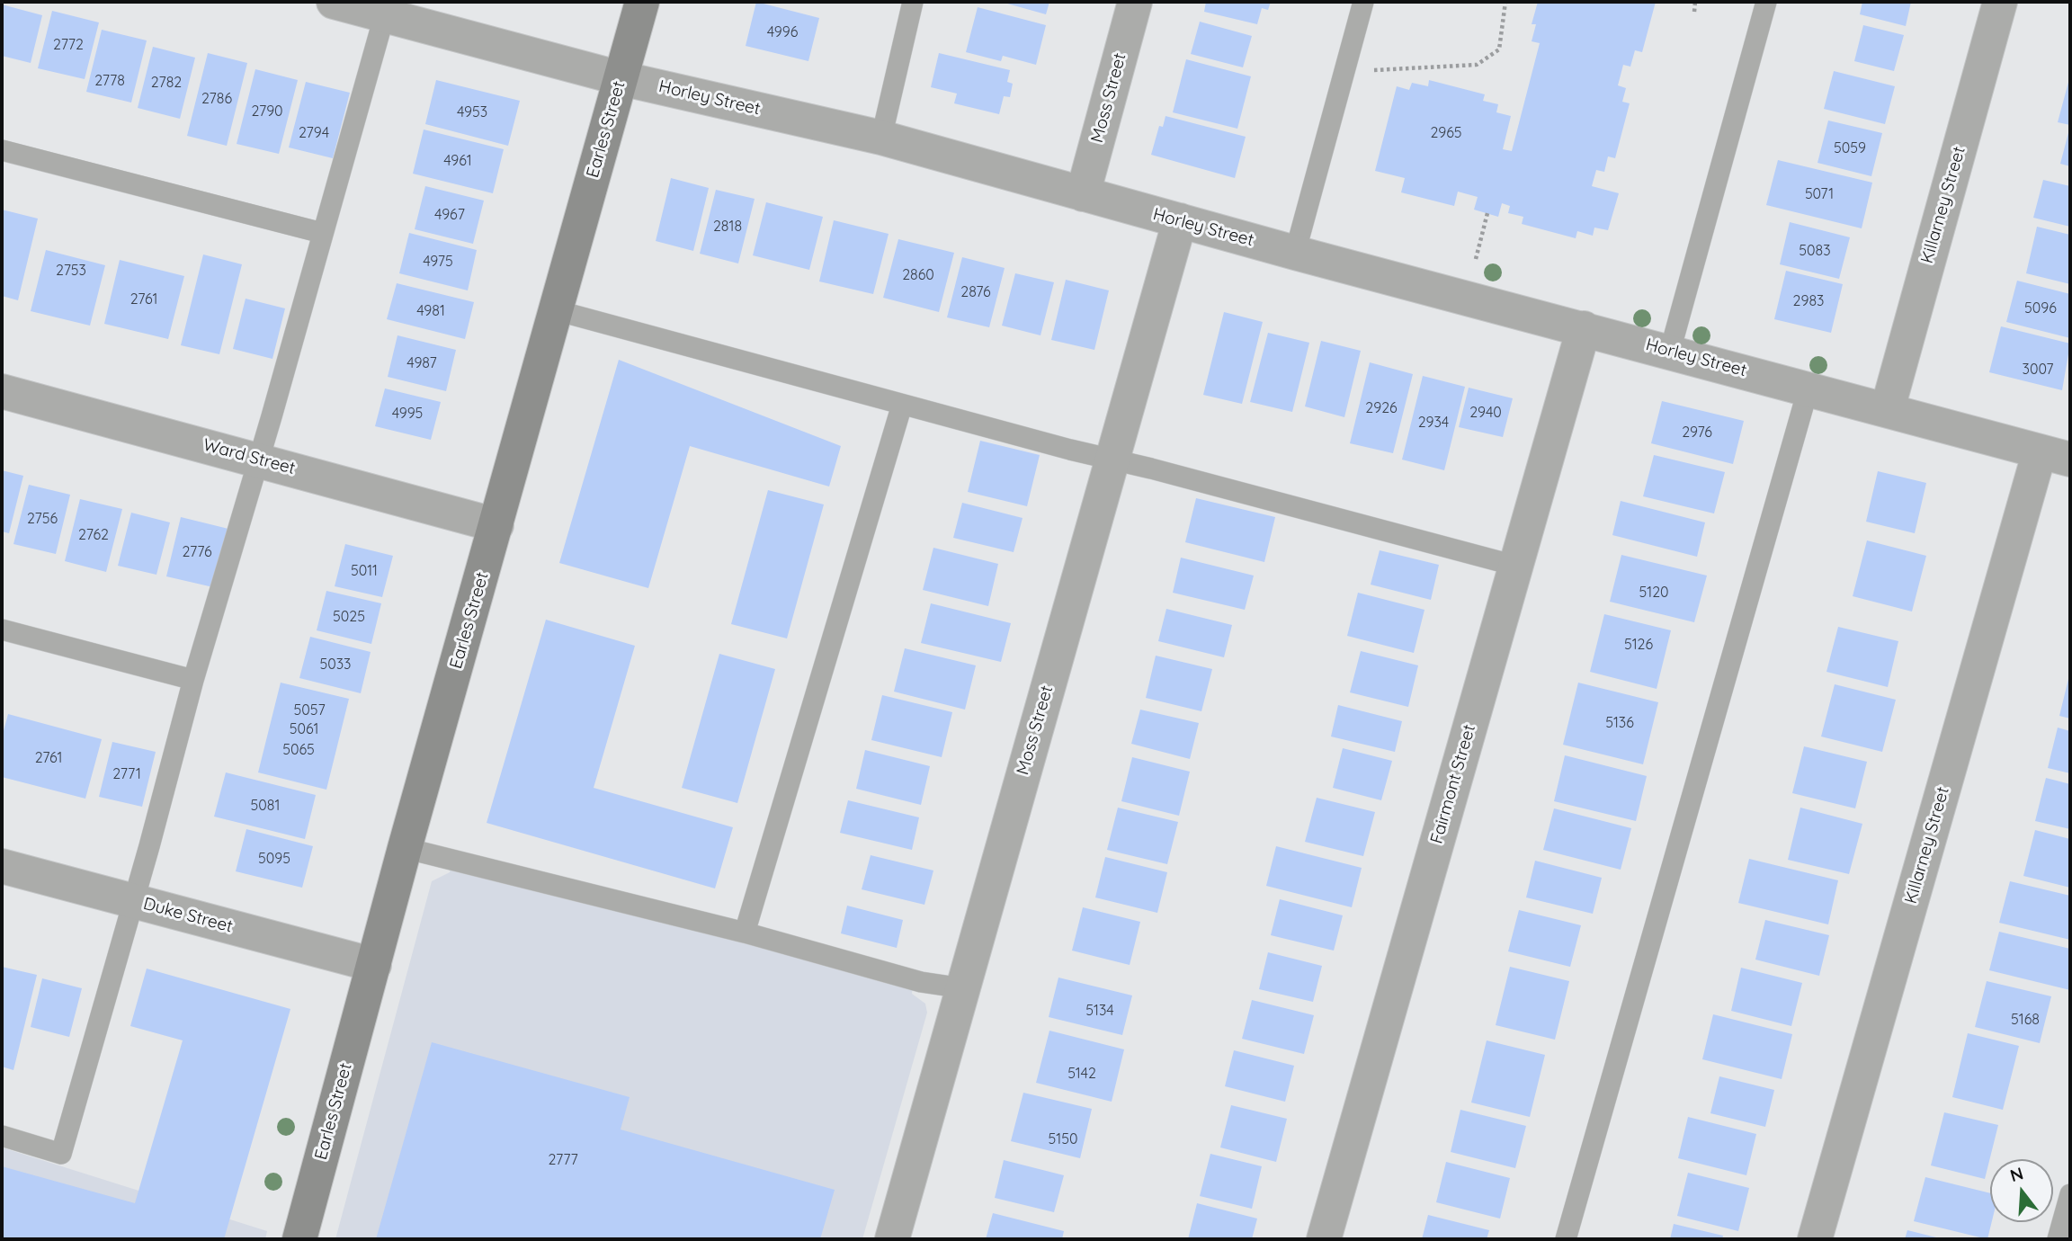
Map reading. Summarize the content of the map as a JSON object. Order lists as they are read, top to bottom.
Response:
{
  "streets": {
    "street": [
      "Horley Street",
      "Moss Street",
      "Earles Street",
      "Killarney Street",
      "Ward Street",
      "Fairmont Street",
      "Duke Street"
    ]
  },
  "crossings": [
    ["Horley Street", "Moss Street"],
    ["Horley Street", "Earles Street"],
    ["Horley Street", "Killarney Street"],
    ["Horley Street", "Fairmont Street"],
    ["Earles Street", "Ward Street"],
    ["Earles Street", "Duke Street"]
  ],
  "house_numbers": [
    "4996",
    "2772",
    "2778",
    "2782",
    "2786",
    "2790",
    "4953",
    "2794",
    "2965",
    "5059",
    "4961",
    "5071",
    "4967",
    "2818",
    "5083",
    "4975",
    "2753",
    "2860",
    "2876",
    "2761",
    "2983",
    "5096",
    "4981",
    "4987",
    "3007",
    "2926",
    "2940",
    "4995",
    "2934",
    "2976",
    "2756",
    "2762",
    "2776",
    "5011",
    "5120",
    "5025",
    "5126",
    "5033",
    "5057",
    "5136",
    "5061",
    "5065",
    "2761",
    "2771",
    "5081",
    "5095",
    "5134",
    "5168",
    "5142",
    "5150",
    "2777"
  ],
  "north": "top"
}
